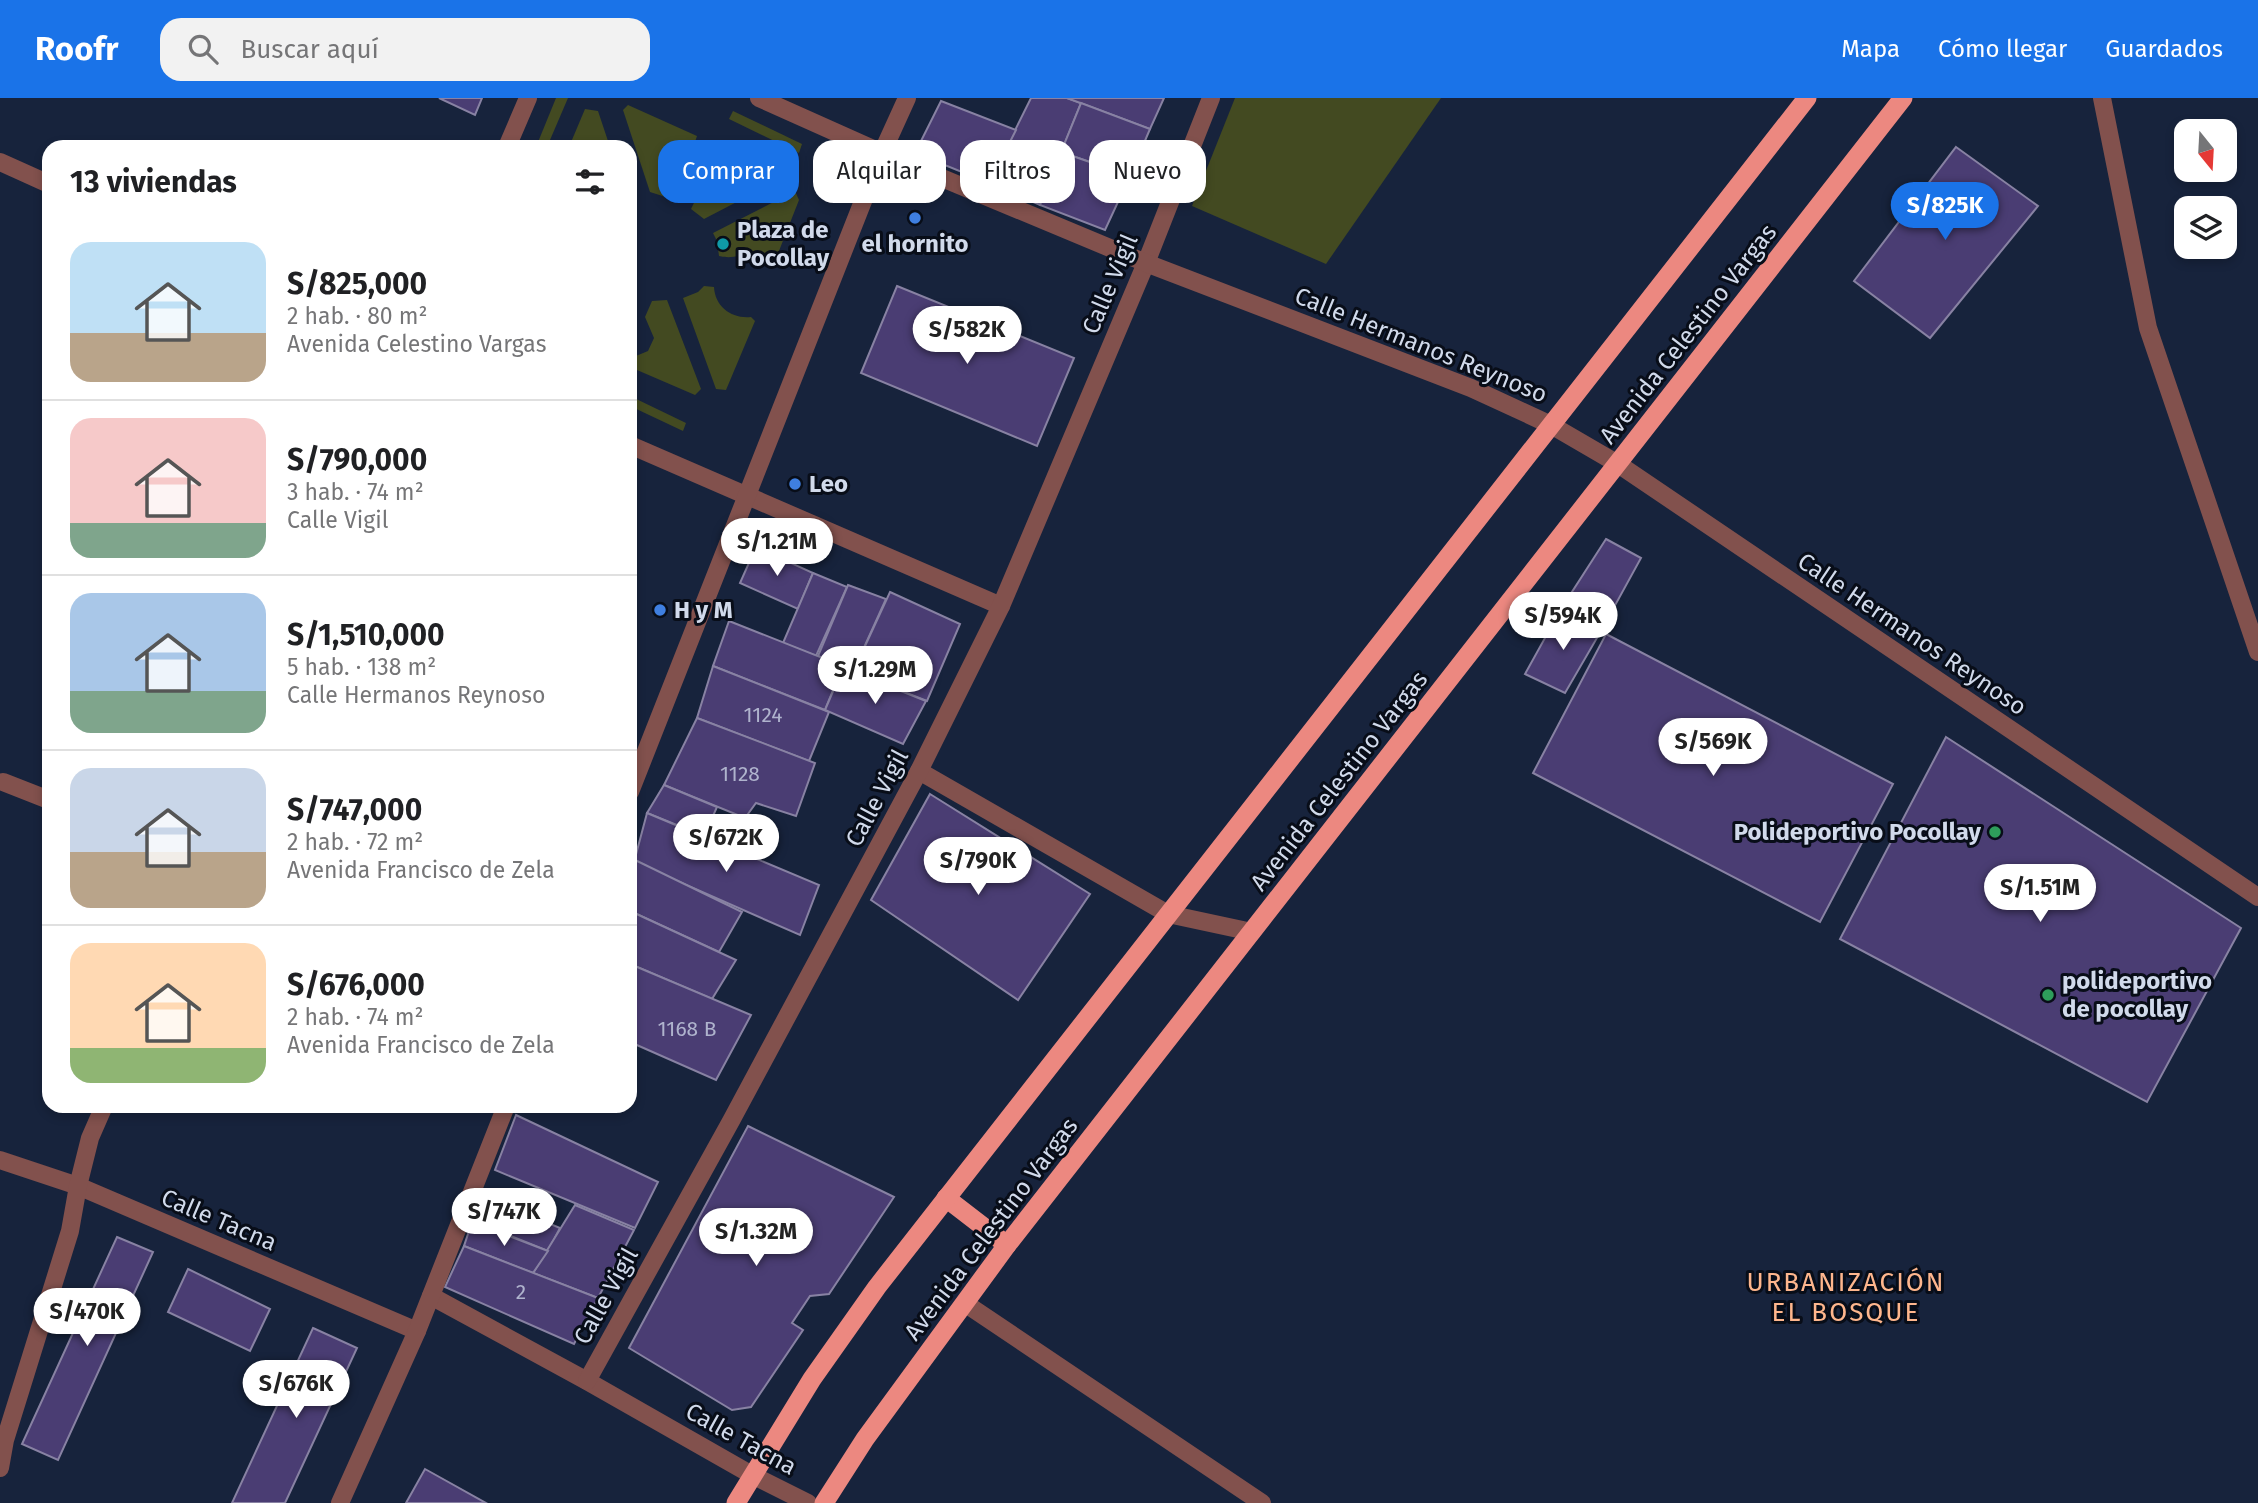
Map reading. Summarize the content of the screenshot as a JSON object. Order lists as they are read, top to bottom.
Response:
{
  "streets": {
    "highway": ["Avenida Celestino Vargas"],
    "street": ["Calle Vigil", "Calle Hermanos Reynoso", "Calle Tacna"]
  },
  "crossings": [
    ["Calle Vigil", "Calle Hermanos Reynoso"],
    ["Calle Vigil", "Calle Tacna"],
    ["Avenida Celestino Vargas", "Calle Hermanos Reynoso"]
  ],
  "districts": ["URBANIZACIÓN EL BOSQUE"],
  "places": [
    "el hornito",
    "Plaza de Pocollay",
    "Leo",
    "H y M",
    "Polideportivo Pocollay",
    "polideportivo de pocollay"
  ],
  "house_numbers": [
    "1124",
    "1128",
    "1168 B",
    "2"
  ],
  "north": "bottom",
  "page": {
    "header": "Roofr",
    "search": "Buscar aquí",
    "nav": ["Mapa", "Cómo llegar", "Guardados"],
    "chip": [
      "Comprar",
      "Alquilar",
      "Filtros",
      "Nuevo"
    ],
    "heading": "13 viviendas",
    "price": [
      "S/825K",
      "S/582K",
      "S/1.21M",
      "S/594K",
      "S/1.29M",
      "S/569K",
      "S/672K",
      "S/790K",
      "S/1.51M",
      "S/747K",
      "S/1.32M",
      "S/470K",
      "S/676K"
    ],
    "list": [
      {
        "name": "S/825,000",
        "note": "2 hab. · 80 m² · Avenida Celestino Vargas"
      },
      {
        "name": "S/790,000",
        "note": "3 hab. · 74 m² · Calle Vigil"
      },
      {
        "name": "S/1,510,000",
        "note": "5 hab. · 138 m² · Calle Hermanos Reynoso"
      },
      {
        "name": "S/747,000",
        "note": "2 hab. · 72 m² · Avenida Francisco de Zela"
      },
      {
        "name": "S/676,000",
        "note": "2 hab. · 74 m² · Avenida Francisco de Zela"
      }
    ]
  }
}
